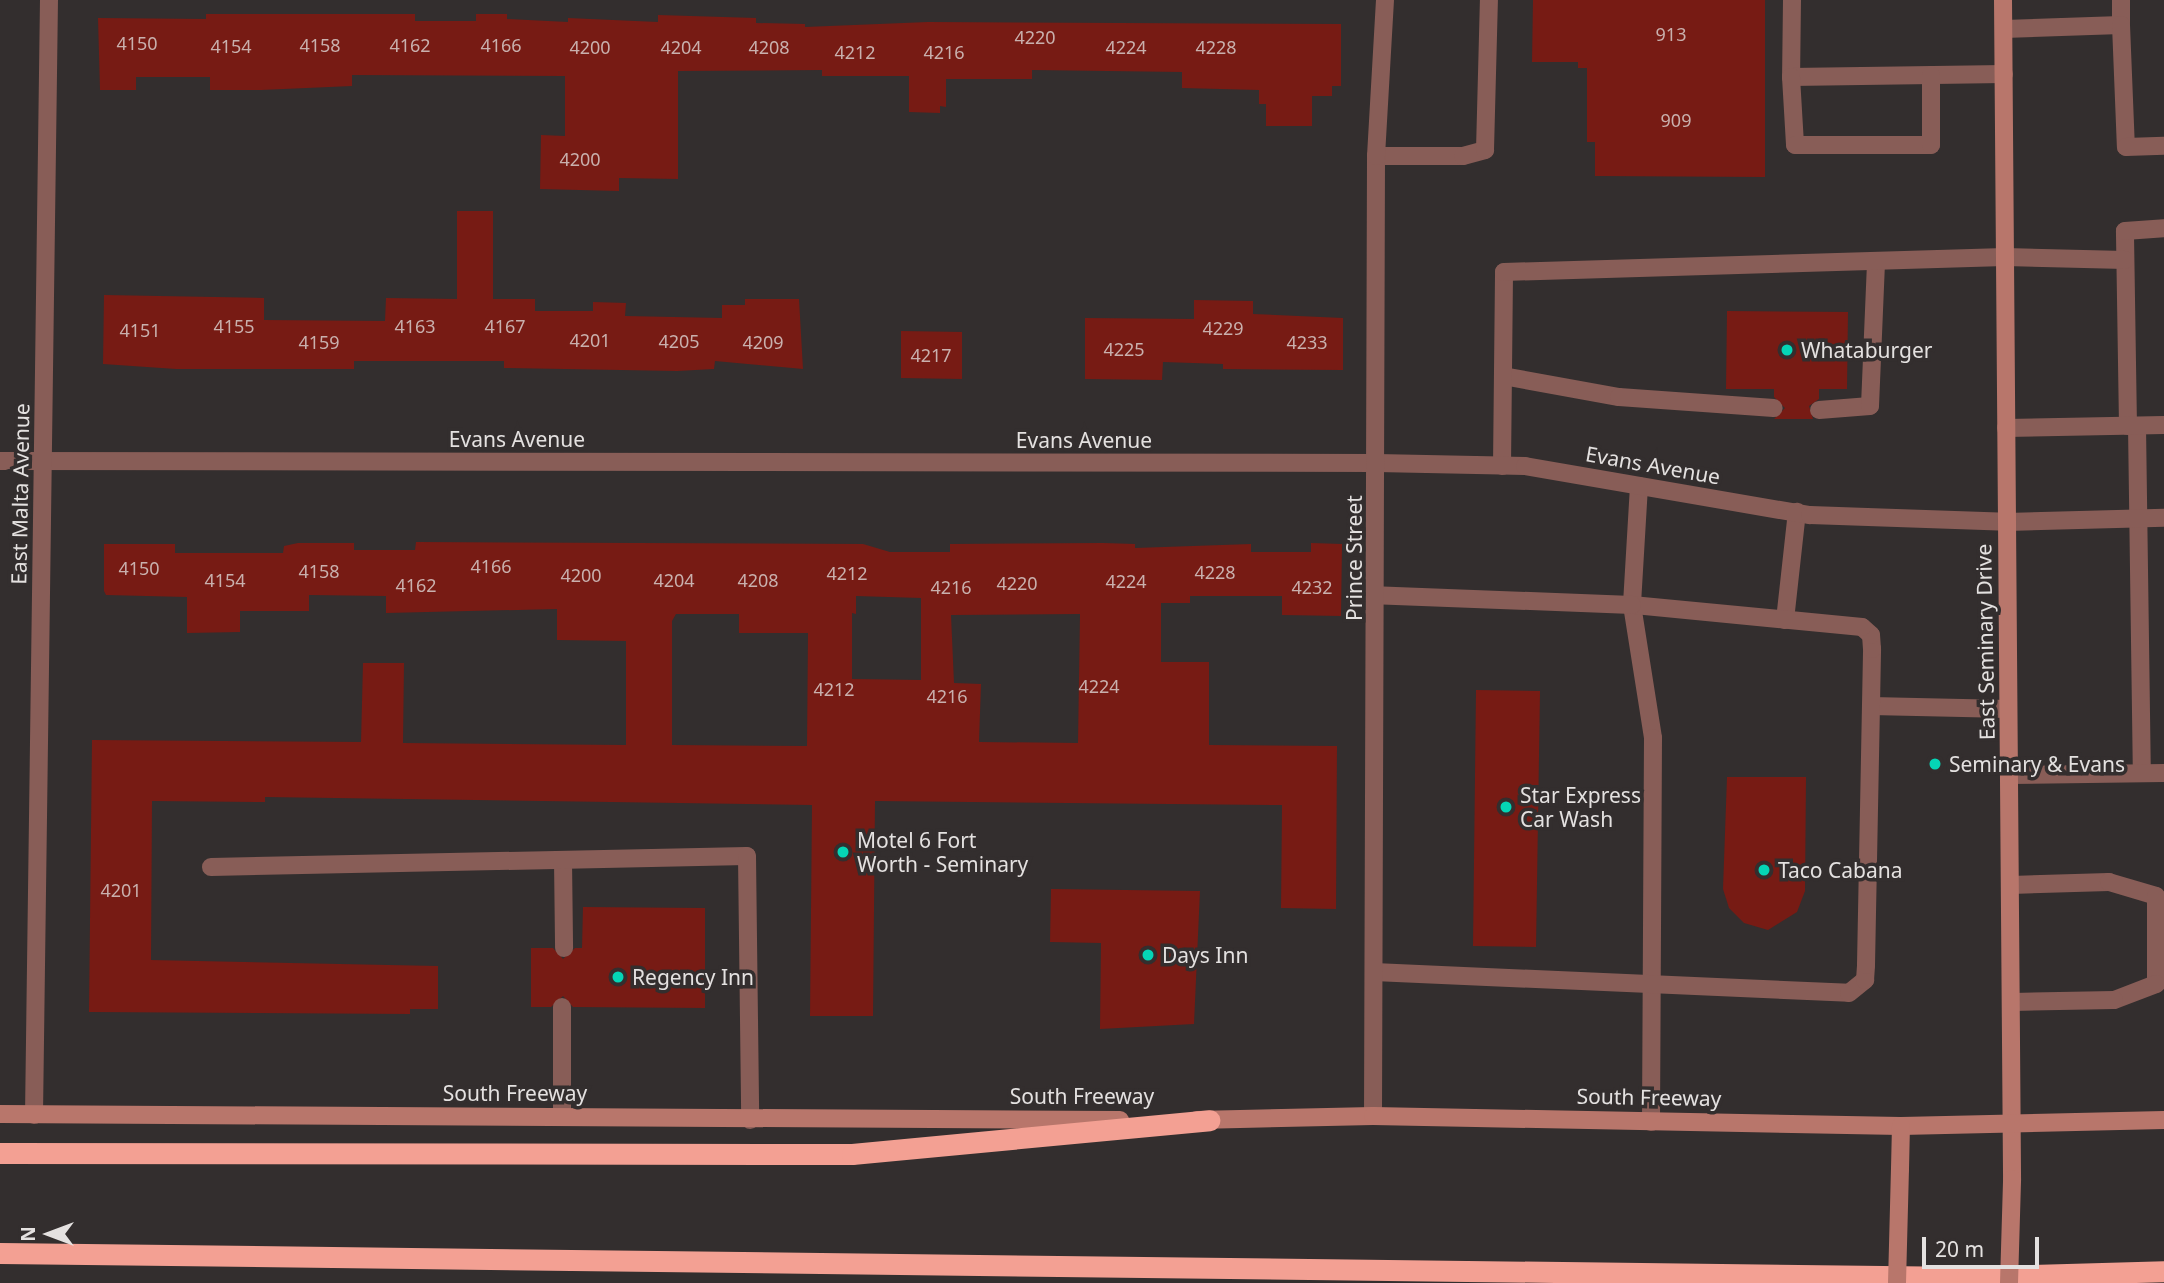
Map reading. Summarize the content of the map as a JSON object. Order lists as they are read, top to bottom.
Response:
{
  "streets": {
    "main road": ["East Seminary Drive", "South Freeway"],
    "street": ["Evans Avenue", "East Malta Avenue", "Prince Street"]
  },
  "crossings": [
    ["Evans Avenue", "East Malta Avenue"],
    ["Evans Avenue", "Prince Street"],
    ["Evans Avenue", "East Seminary Drive"],
    ["East Malta Avenue", "South Freeway"],
    ["Prince Street", "South Freeway"],
    ["East Seminary Drive", "South Freeway"]
  ],
  "places": [
    "Whataburger",
    "Seminary & Evans",
    "Star Express Car Wash",
    "Motel 6 Fort Worth - Seminary",
    "Taco Cabana",
    "Days Inn",
    "Regency Inn"
  ],
  "house_numbers": [
    "913",
    "4220",
    "4150",
    "4158",
    "4162",
    "4166",
    "4154",
    "4200",
    "4204",
    "4208",
    "4224",
    "4228",
    "4212",
    "4216",
    "909",
    "4200",
    "4155",
    "4163",
    "4167",
    "4229",
    "4151",
    "4201",
    "4205",
    "4159",
    "4209",
    "4233",
    "4225",
    "4217",
    "4166",
    "4150",
    "4158",
    "4228",
    "4212",
    "4200",
    "4154",
    "4204",
    "4208",
    "4224",
    "4220",
    "4162",
    "4216",
    "4232",
    "4224",
    "4212",
    "4216",
    "4201"
  ],
  "scale_bar": "20 m",
  "north": "left"
}
